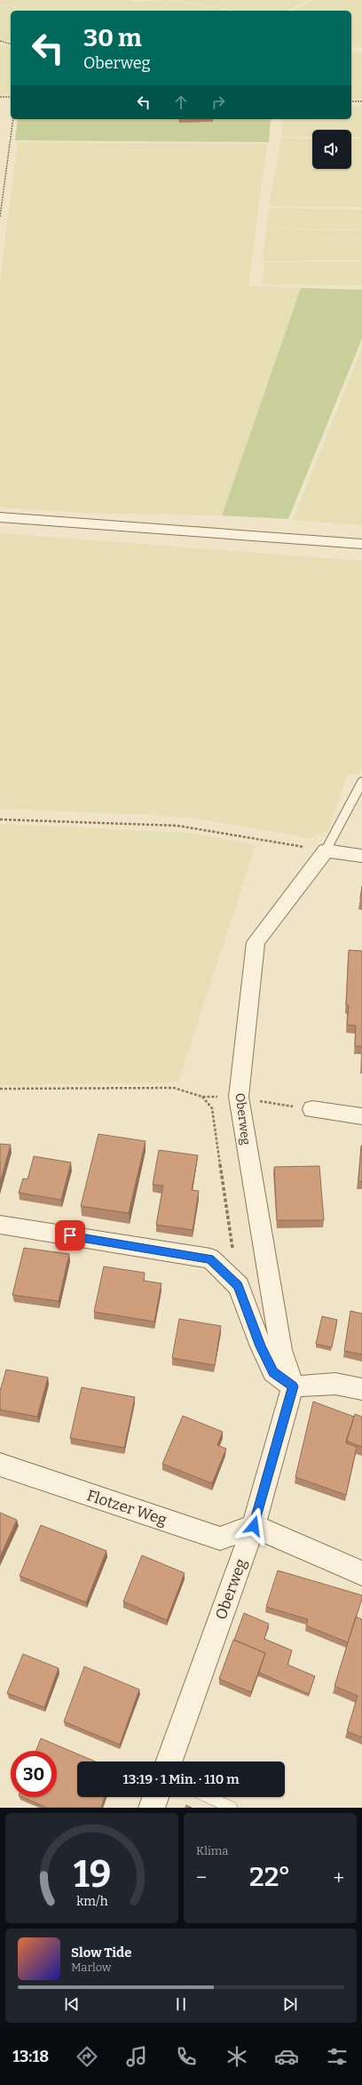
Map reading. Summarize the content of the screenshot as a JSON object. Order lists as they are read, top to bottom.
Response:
{
  "streets": {
    "street": ["Oberweg", "Flotzer Weg"]
  },
  "crossings": [
    ["Oberweg", "Flotzer Weg"]
  ],
  "page": {
    "turn": ["30 m", "Oberweg"],
    "limit": "30",
    "trip": "13:19 · 1 Min. · 110 m",
    "tile": "Klima",
    "heat": ["−", "22°", "+"],
    "song": ["Slow Tide", "Marlow"],
    "tabs": "13:18",
    "gauge": ["19", "km/h"]
  }
}
